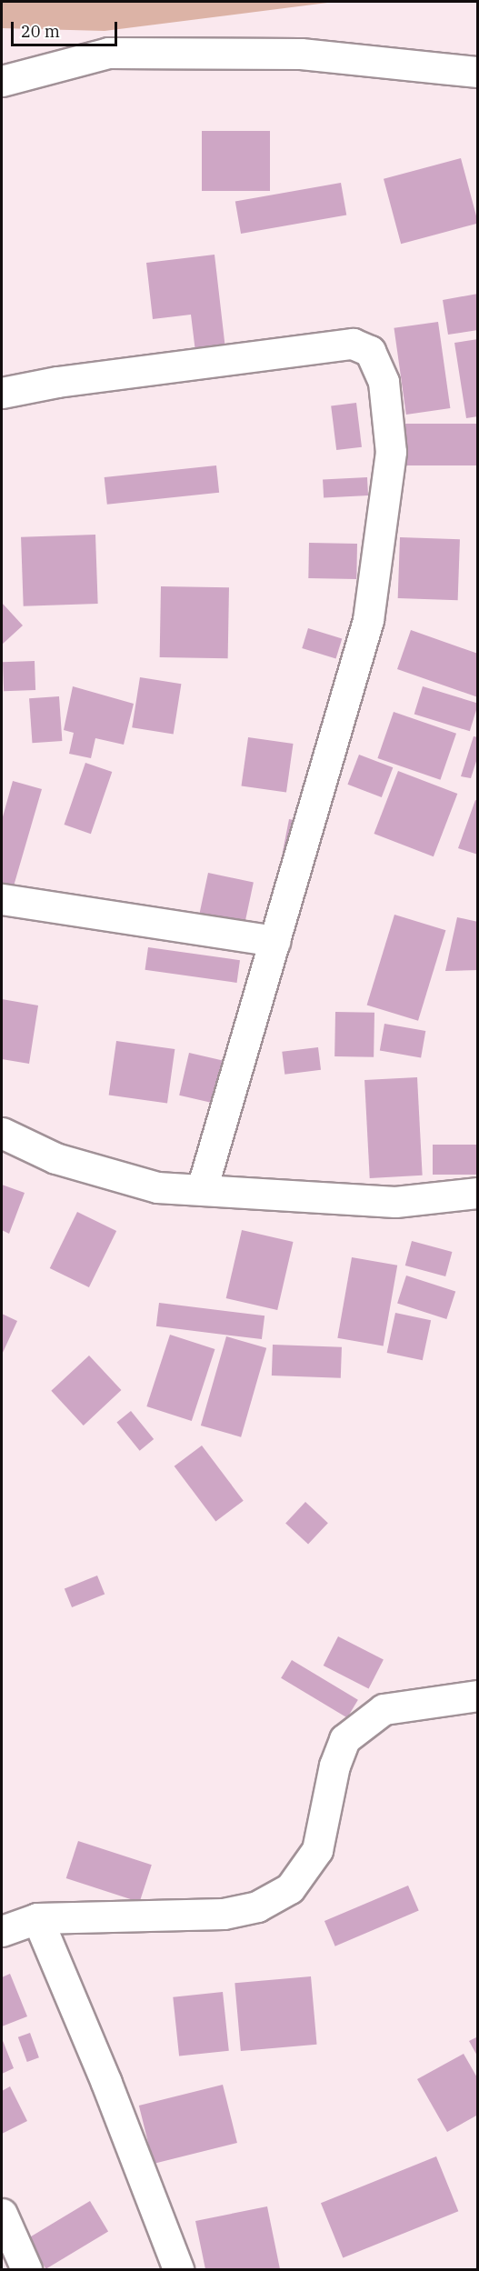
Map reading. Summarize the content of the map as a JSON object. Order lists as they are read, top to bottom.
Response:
{
  "scale_bar": "20 m"
}
